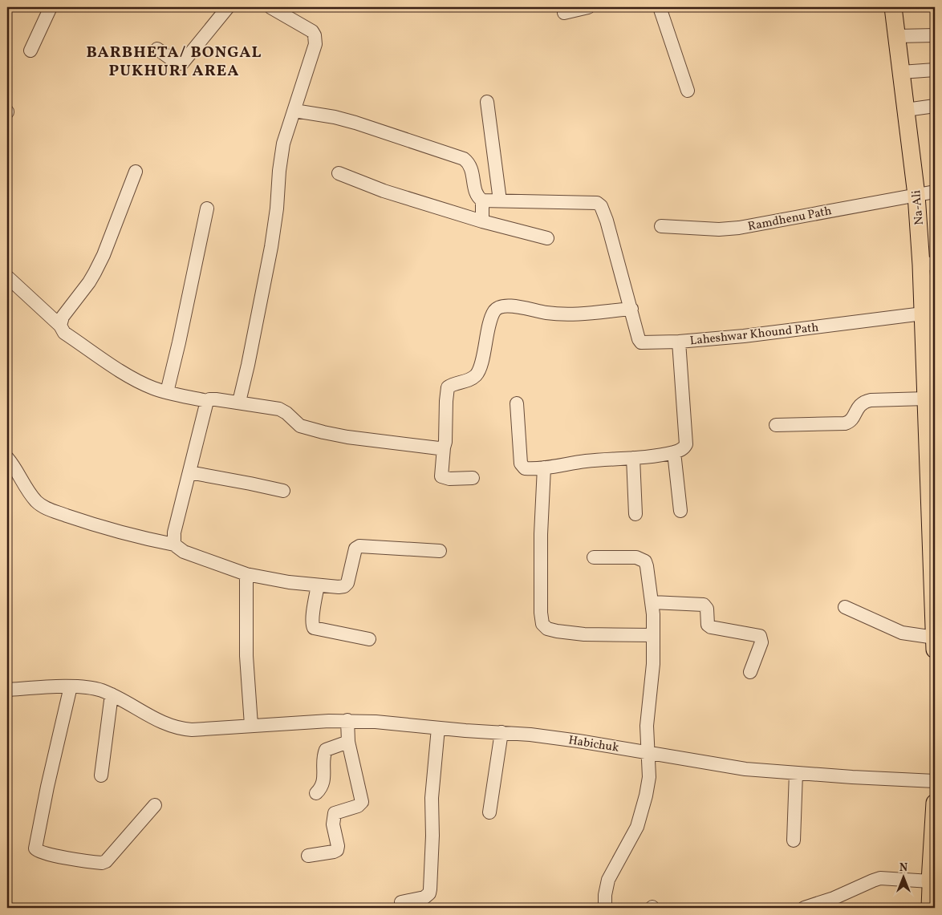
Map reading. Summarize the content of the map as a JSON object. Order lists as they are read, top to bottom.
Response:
{
  "streets": {
    "main road": ["Na-Ali"],
    "street": ["Ramdhenu Path", "Laheshwar Khound Path", "Habichuk"]
  },
  "crossings": [
    ["Na-Ali", "Ramdhenu Path"],
    ["Na-Ali", "Laheshwar Khound Path"]
  ],
  "districts": ["BARBHETA/ BONGAL PUKHURI AREA"],
  "north": "top"
}
